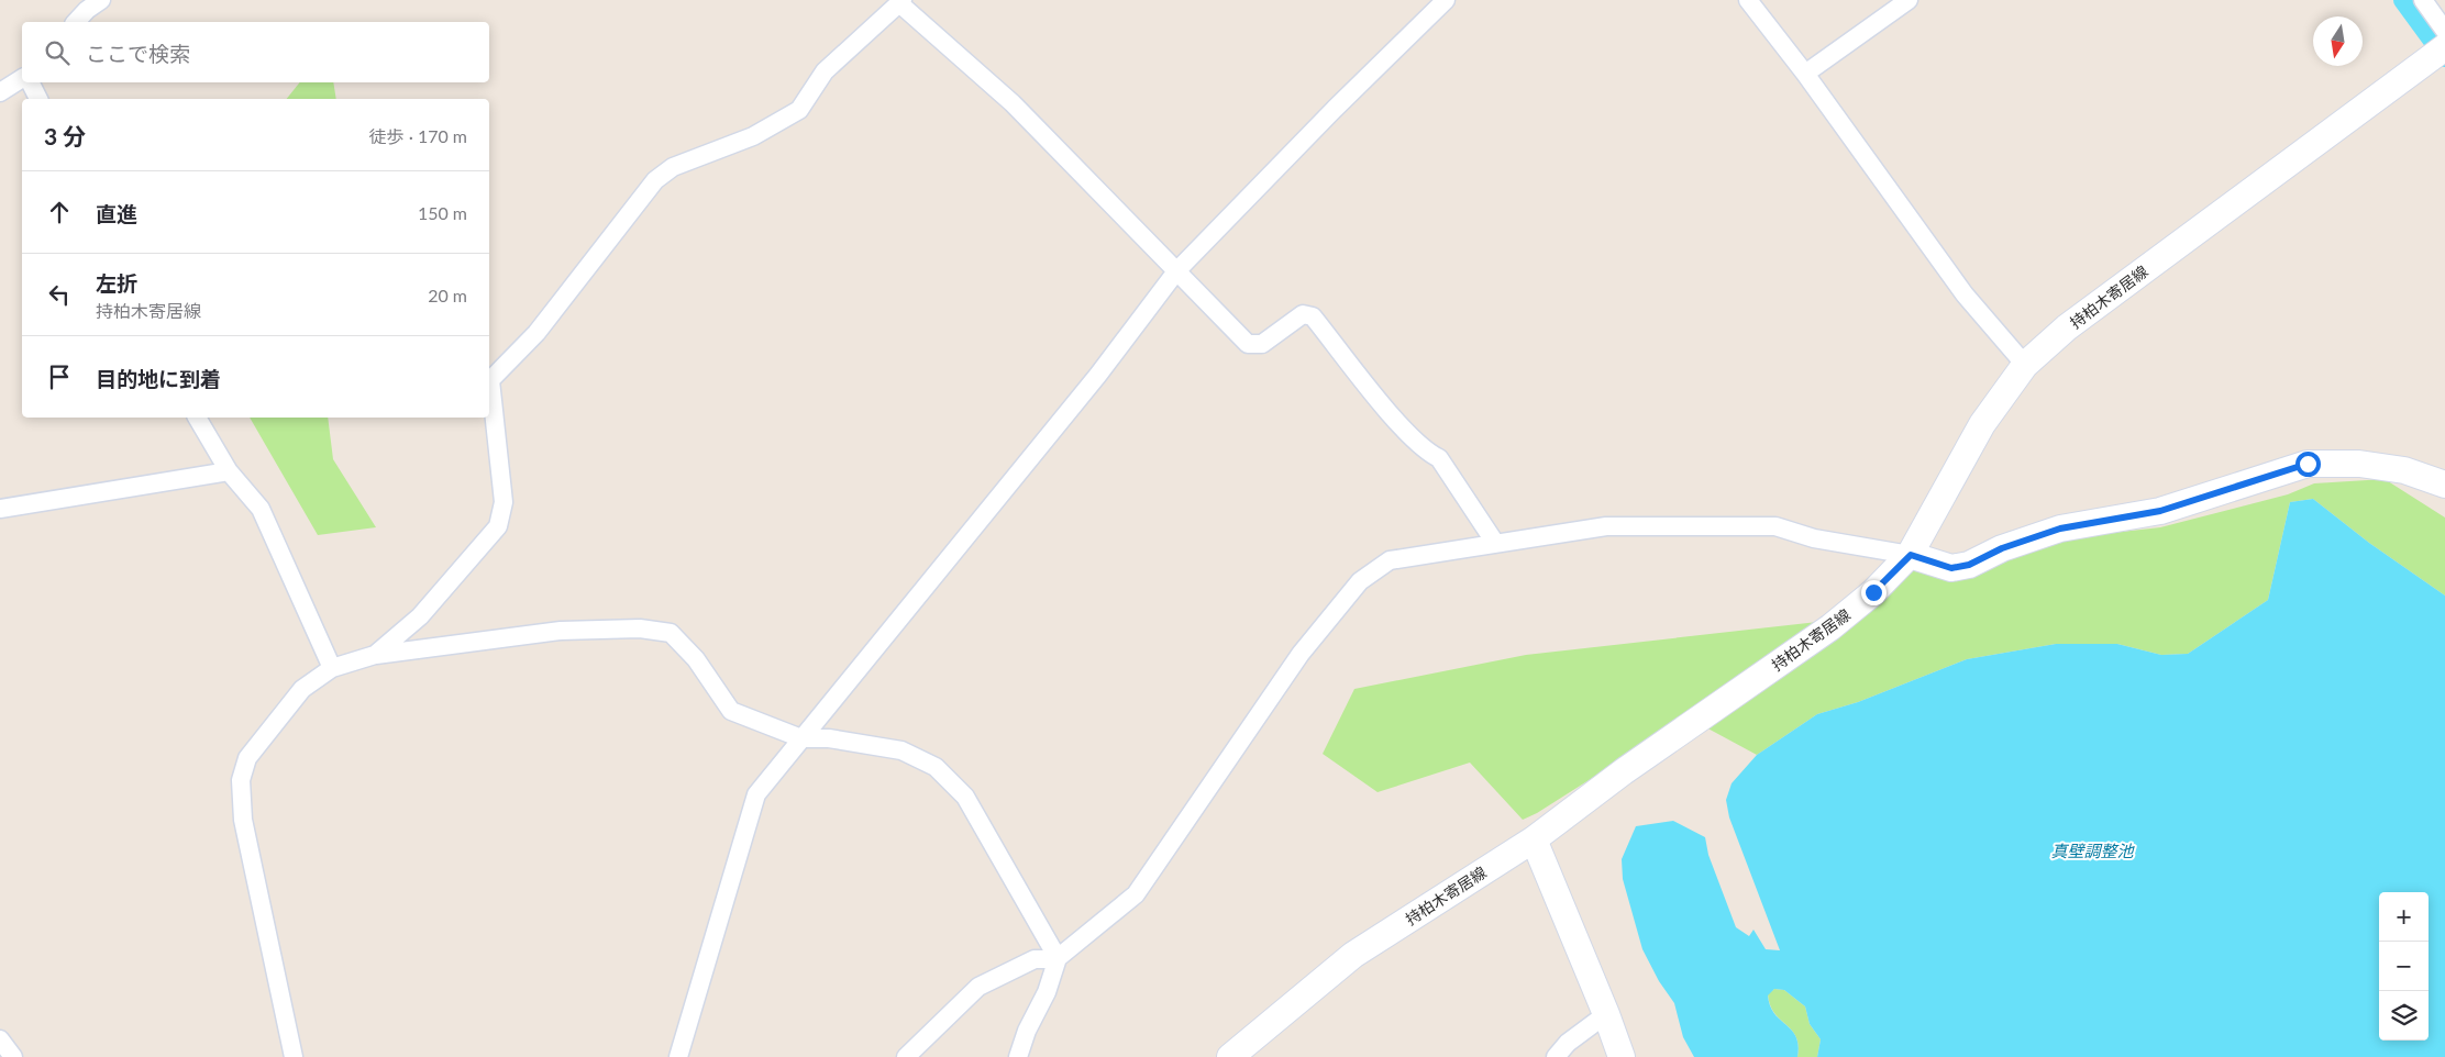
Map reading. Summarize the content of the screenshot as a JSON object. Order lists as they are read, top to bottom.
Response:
{
  "streets": {
    "main road": ["持柏木寄居線"]
  },
  "water": ["真壁調整池"],
  "north": "bottom",
  "page": {
    "search": "ここで検索",
    "heading": ["3 分", "徒歩 · 170 m"],
    "list": [
      ["直進", "150 m"],
      ["左折", "持柏木寄居線", "20 m"],
      "目的地に到着"
    ],
    "map_buttons": ["+", "−"]
  }
}
